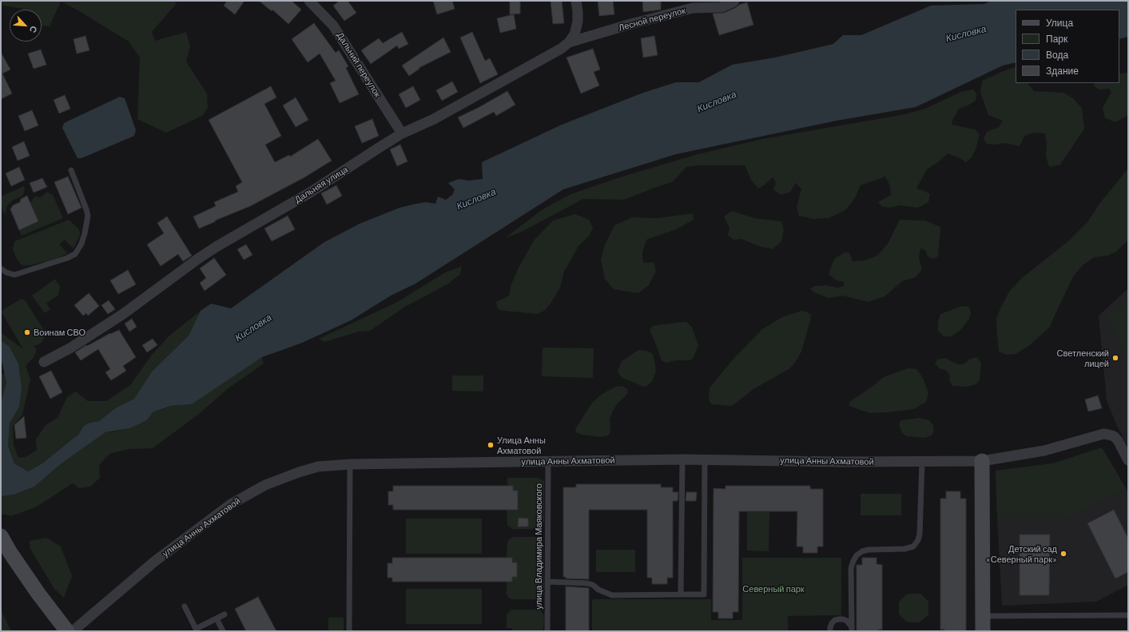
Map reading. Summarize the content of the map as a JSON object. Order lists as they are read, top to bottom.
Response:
{
  "streets": {
    "street": [
      "Лесной переулок",
      "Дальний переулок",
      "Дальняя улица",
      "улица Анны Ахматовой"
    ],
    "lane": ["улица Владимира Маяковского"]
  },
  "crossings": [
    ["Лесной переулок", "Дальняя улица"],
    ["Дальний переулок", "Дальняя улица"],
    ["улица Анны Ахматовой", "улица Владимира Маяковского"]
  ],
  "water": ["Кисловка"],
  "parks": ["Северный парк"],
  "places": [
    "Воинам СВО",
    "Светленский лицей",
    "Улица Анны Ахматовой",
    "Детский сад «Северный парк»"
  ],
  "legend": [
    "Улица",
    "Парк",
    "Вода",
    "Здание"
  ],
  "north": "bottom right"
}
